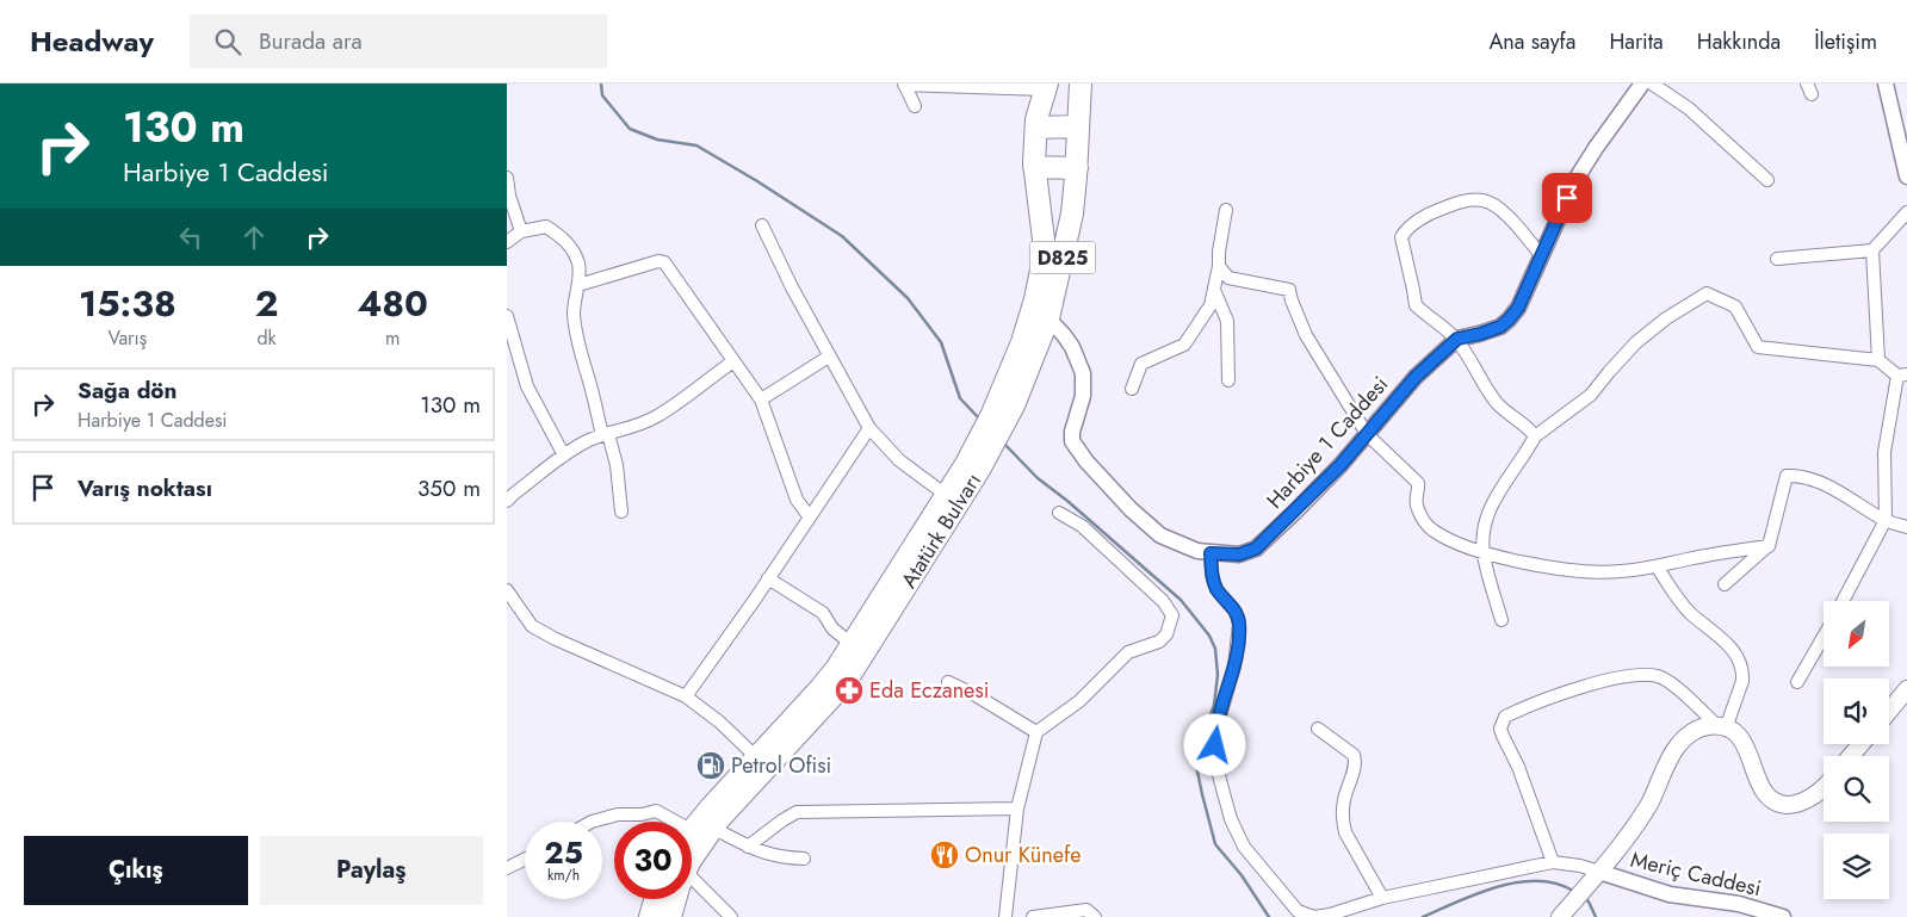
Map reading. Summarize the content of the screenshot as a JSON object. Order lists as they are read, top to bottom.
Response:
{
  "streets": {
    "highway": ["D825", "Atatürk Bulvarı"],
    "street": ["Harbiye 1 Caddesi", "Meriç Caddesi"]
  },
  "crossings": [
    ["Harbiye 1 Caddesi", "Atatürk Bulvarı"]
  ],
  "places": {
    "pharmacy": ["Eda Eczanesi"],
    "fuel station": ["Petrol Ofisi"],
    "restaurant": ["Onur Künefe"]
  },
  "north": "bottom left",
  "page": {
    "header": "Headway",
    "search": "Burada ara",
    "nav": [
      "Ana sayfa",
      "Harita",
      "Hakkında",
      "İletişim"
    ],
    "turn": ["130 m", "Harbiye 1 Caddesi"],
    "eta": [
      "15:38",
      "Varış",
      "2",
      "dk",
      "480",
      "m"
    ],
    "list": [
      {
        "name": "Sağa dön",
        "note": "Harbiye 1 Caddesi",
        "value": "130 m"
      },
      {
        "name": "Varış noktası",
        "value": "350 m"
      }
    ],
    "speed": "25 km/h",
    "limit": "30",
    "buttons": ["Çıkış", "Paylaş"]
  }
}
